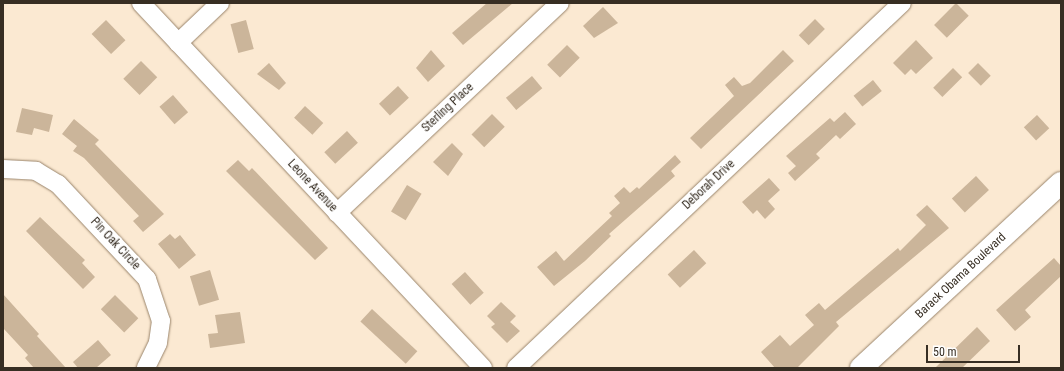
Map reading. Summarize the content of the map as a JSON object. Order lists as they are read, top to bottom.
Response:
{
  "streets": {
    "main road": ["Barack Obama Boulevard"],
    "street": [
      "Sterling Place",
      "Deborah Drive",
      "Leone Avenue",
      "Pin Oak Circle"
    ]
  },
  "crossings": [
    ["Sterling Place", "Leone Avenue"]
  ],
  "scale_bar": "50 m"
}
